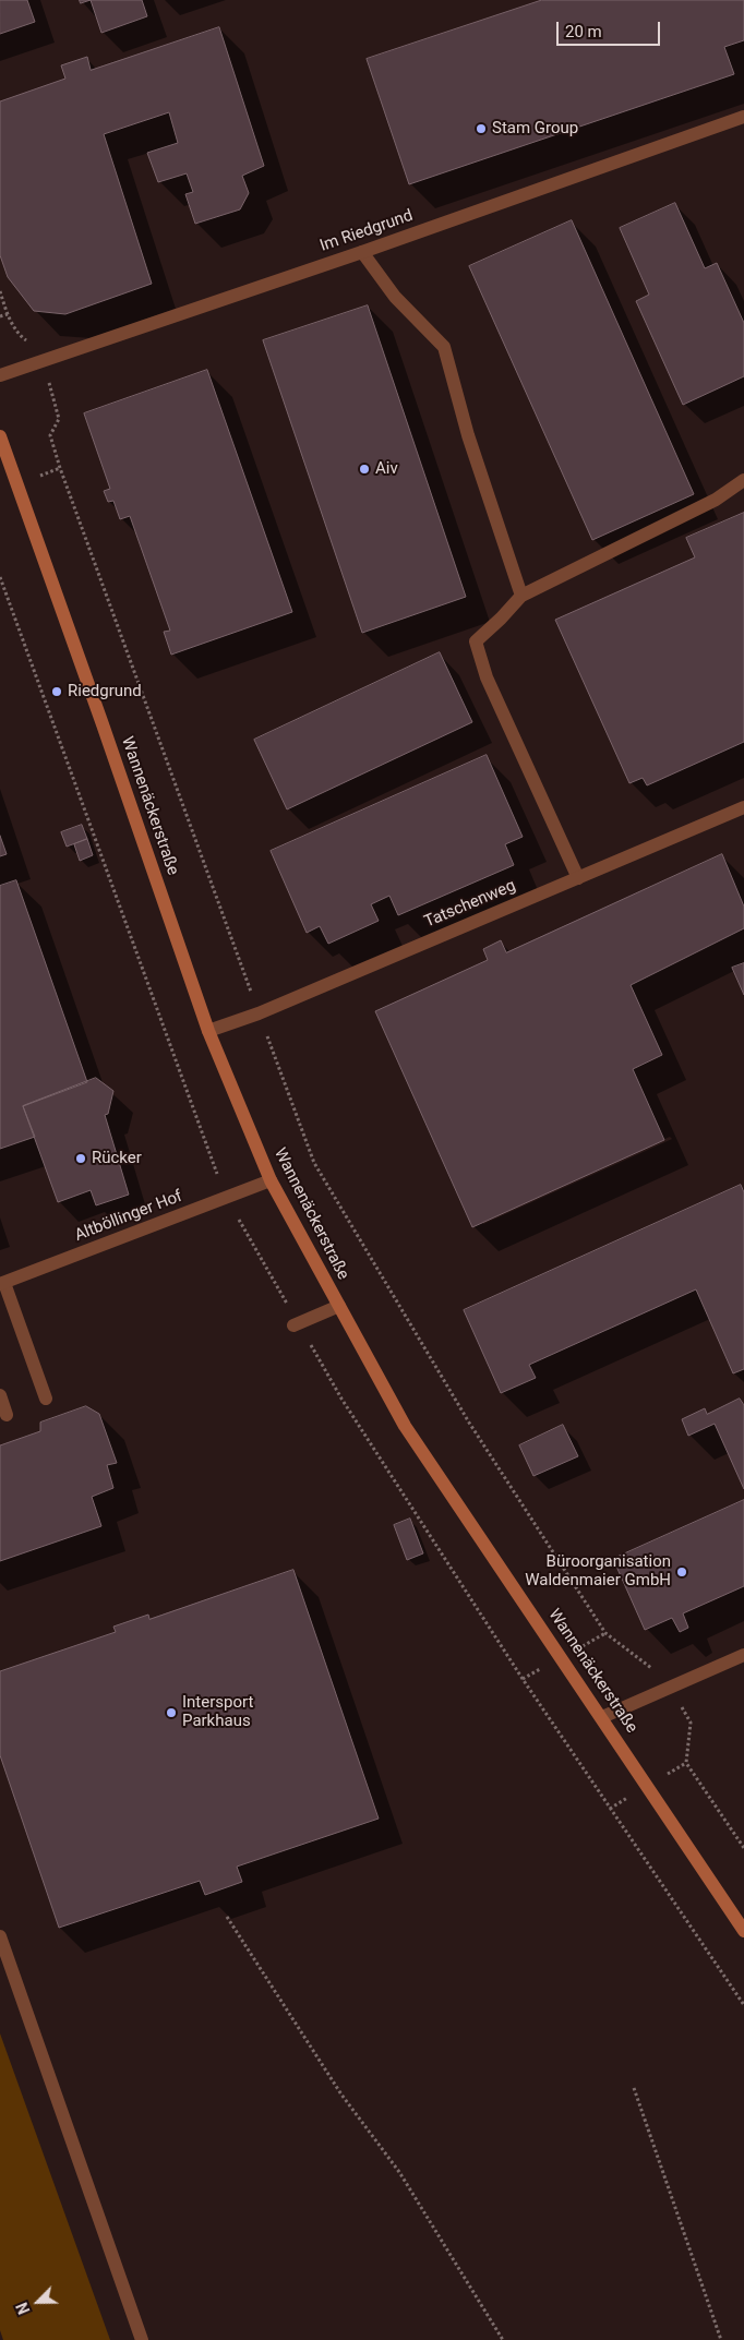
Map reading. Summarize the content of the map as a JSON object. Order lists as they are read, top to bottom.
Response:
{
  "streets": {
    "street": [
      "Im Riedgrund",
      "Wannenäckerstraße",
      "Tatschenweg",
      "Altböllinger Hof"
    ]
  },
  "crossings": [
    ["Wannenäckerstraße", "Tatschenweg"],
    ["Wannenäckerstraße", "Altböllinger Hof"]
  ],
  "places": [
    "Stam Group",
    "Aiv",
    "Riedgrund",
    "Rücker",
    "Büroorganisation Waldenmaier GmbH",
    "Intersport Parkhaus"
  ],
  "scale_bar": "20 m",
  "north": "bottom left"
}
